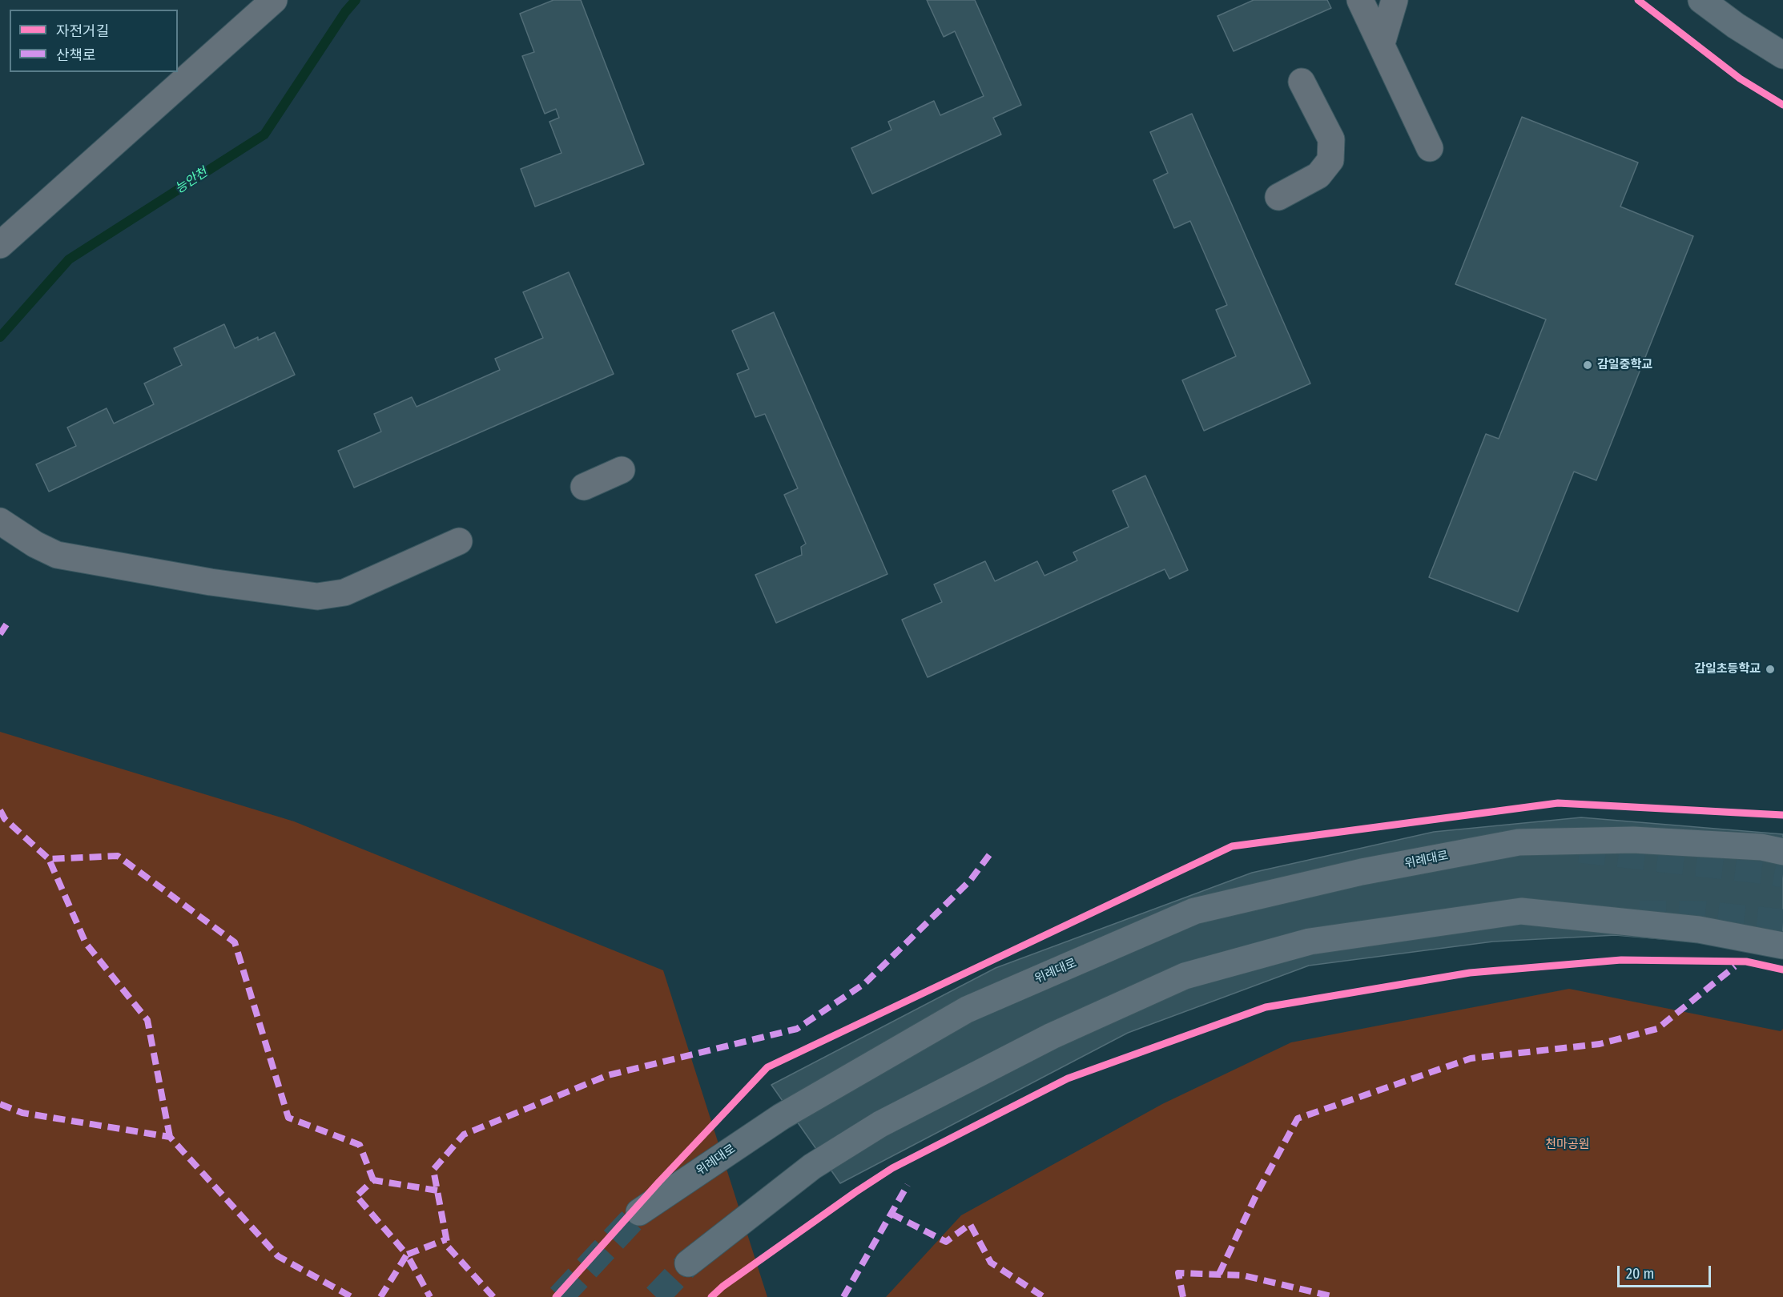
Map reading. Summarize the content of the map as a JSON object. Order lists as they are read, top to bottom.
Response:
{
  "streets": {
    "main road": ["위례대로"]
  },
  "water": ["능안천"],
  "parks": ["천마공원"],
  "places": ["감일중학교", "감일초등학교"],
  "legend": ["자전거길", "산책로"],
  "scale_bar": "20 m"
}
